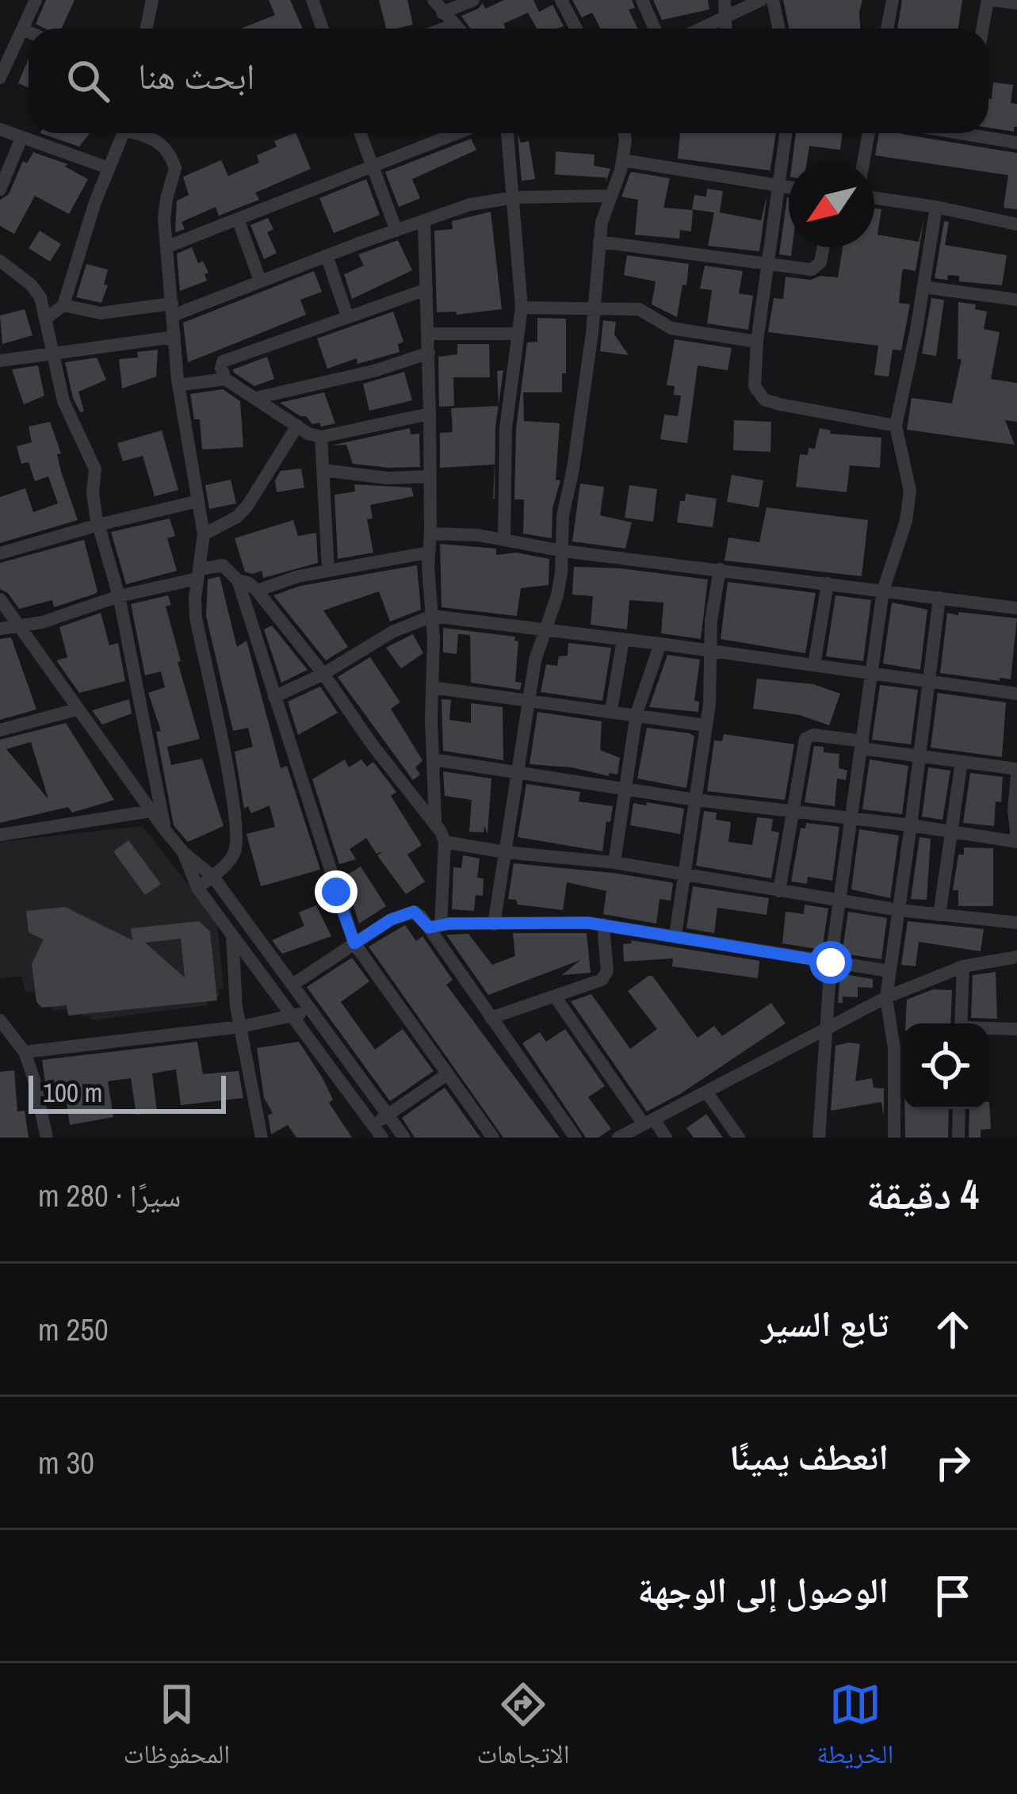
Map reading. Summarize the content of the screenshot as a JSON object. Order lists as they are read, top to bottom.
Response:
{
  "scale_bar": "100 m",
  "north": "bottom left",
  "page": {
    "search": "ابحث هنا",
    "scale": "100 m",
    "heading": ["4 دقيقة", "سيرًا · 280 m"],
    "list": [
      ["تابع السير", "250 m"],
      ["انعطف يمينًا", "30 m"],
      "الوصول إلى الوجهة"
    ],
    "nav": ["الخريطة", "الاتجاهات", "المحفوظات"]
  }
}
